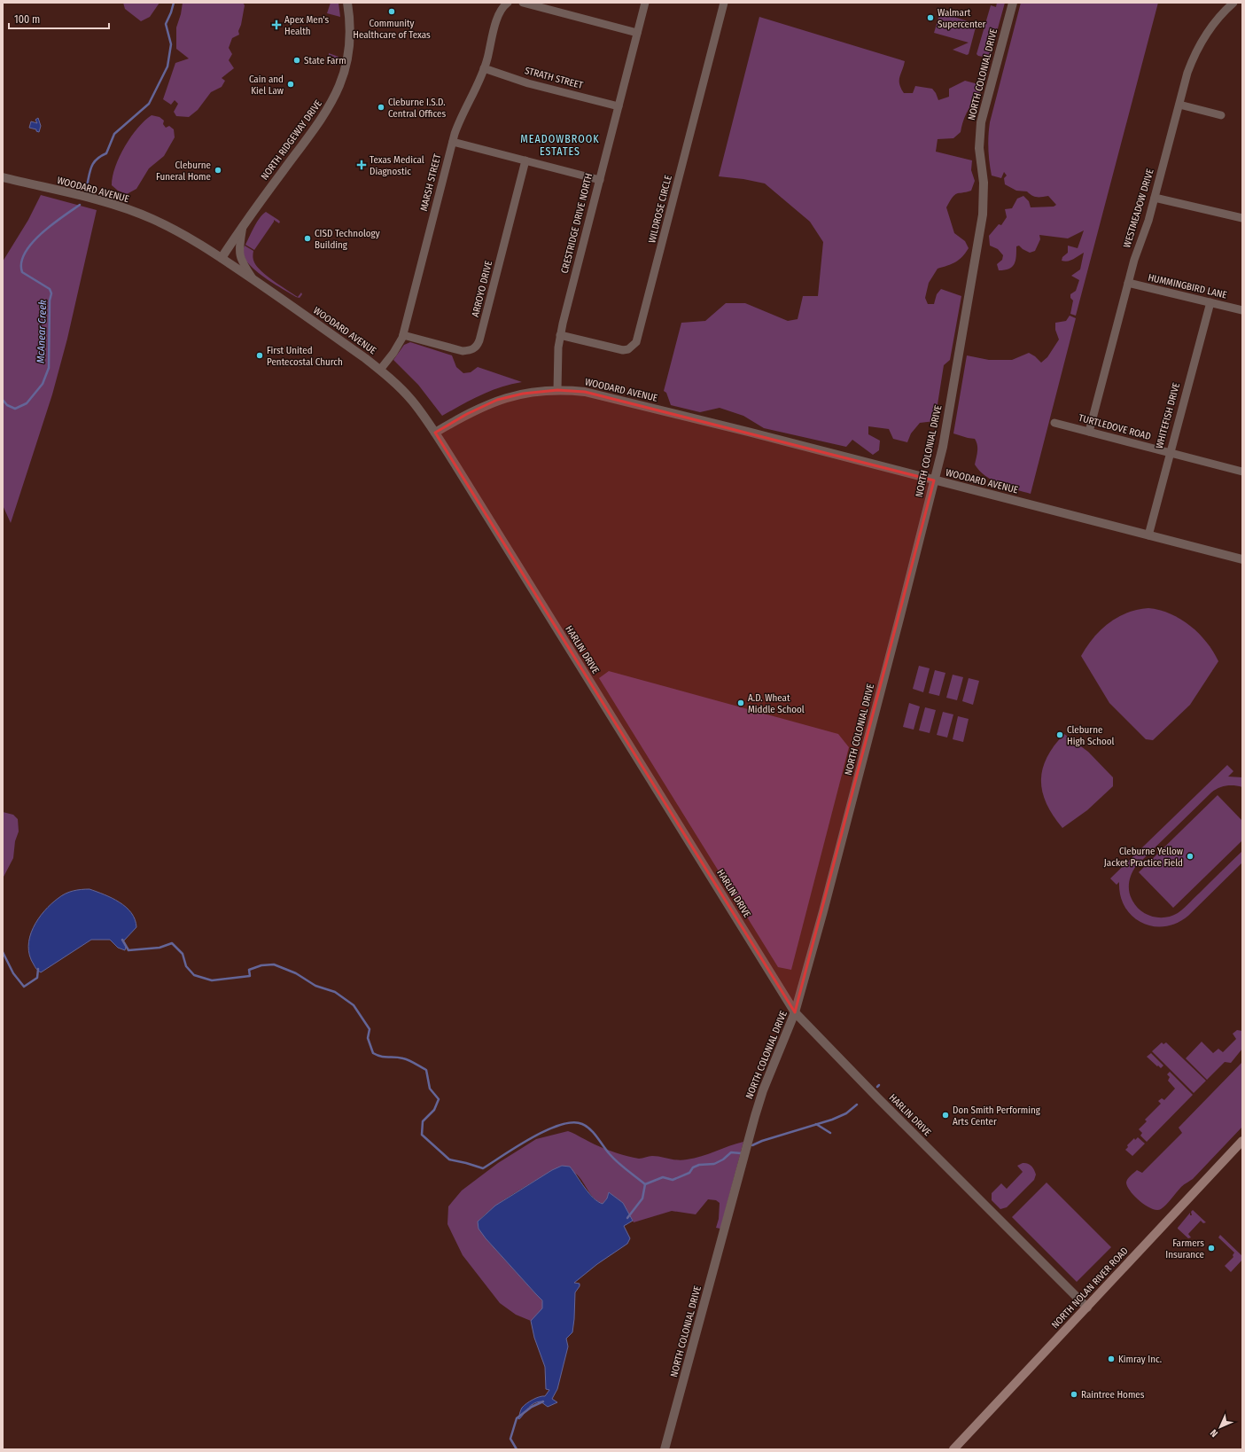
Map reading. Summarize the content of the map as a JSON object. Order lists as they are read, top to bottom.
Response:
{
  "streets": {
    "main road": ["NORTH NOLAN RIVER ROAD"],
    "street": [
      "NORTH COLONIAL DRIVE",
      "STRATH STREET",
      "NORTH RIDGEWAY DRIVE",
      "MARSH STREET",
      "WOODARD AVENUE",
      "WESTMEADOW DRIVE",
      "WILDROSE CIRCLE",
      "CRESTRIDGE DRIVE NORTH",
      "HUMMINGBIRD LANE",
      "ARROYO DRIVE",
      "WHITEFISH DRIVE",
      "TURTLEDOVE ROAD",
      "HARLIN DRIVE"
    ]
  },
  "crossings": [
    ["NORTH COLONIAL DRIVE", "WOODARD AVENUE"],
    ["NORTH COLONIAL DRIVE", "HARLIN DRIVE"],
    ["STRATH STREET", "MARSH STREET"],
    ["STRATH STREET", "CRESTRIDGE DRIVE NORTH"],
    ["NORTH RIDGEWAY DRIVE", "WOODARD AVENUE"],
    ["MARSH STREET", "WOODARD AVENUE"],
    ["MARSH STREET", "ARROYO DRIVE"],
    ["WOODARD AVENUE", "CRESTRIDGE DRIVE NORTH"],
    ["WOODARD AVENUE", "WHITEFISH DRIVE"],
    ["WOODARD AVENUE", "HARLIN DRIVE"],
    ["WESTMEADOW DRIVE", "HUMMINGBIRD LANE"],
    ["WESTMEADOW DRIVE", "TURTLEDOVE ROAD"],
    ["WILDROSE CIRCLE", "CRESTRIDGE DRIVE NORTH"],
    ["HUMMINGBIRD LANE", "WHITEFISH DRIVE"],
    ["WHITEFISH DRIVE", "TURTLEDOVE ROAD"],
    ["HARLIN DRIVE", "NORTH NOLAN RIVER ROAD"]
  ],
  "districts": ["MEADOWBROOK ESTATES"],
  "water": ["McAnear Creek"],
  "places": {
    "other": [
      "Community Healthcare of Texas",
      "Walmart Supercenter",
      "State Farm",
      "Cain and Kiel Law",
      "Cleburne I.S.D. Central Offices",
      "Cleburne Funeral Home",
      "CISD Technology Building",
      "First United Pentecostal Church",
      "A.D. Wheat Middle School",
      "Cleburne High School",
      "Cleburne Yellow Jacket Practice Field",
      "Don Smith Performing Arts Center",
      "Farmers Insurance",
      "Kimray Inc.",
      "Raintree Homes"
    ],
    "health": ["Apex Men's Health", "Texas Medical Diagnostic"]
  },
  "scale_bar": "100 m",
  "north": "bottom left"
}
